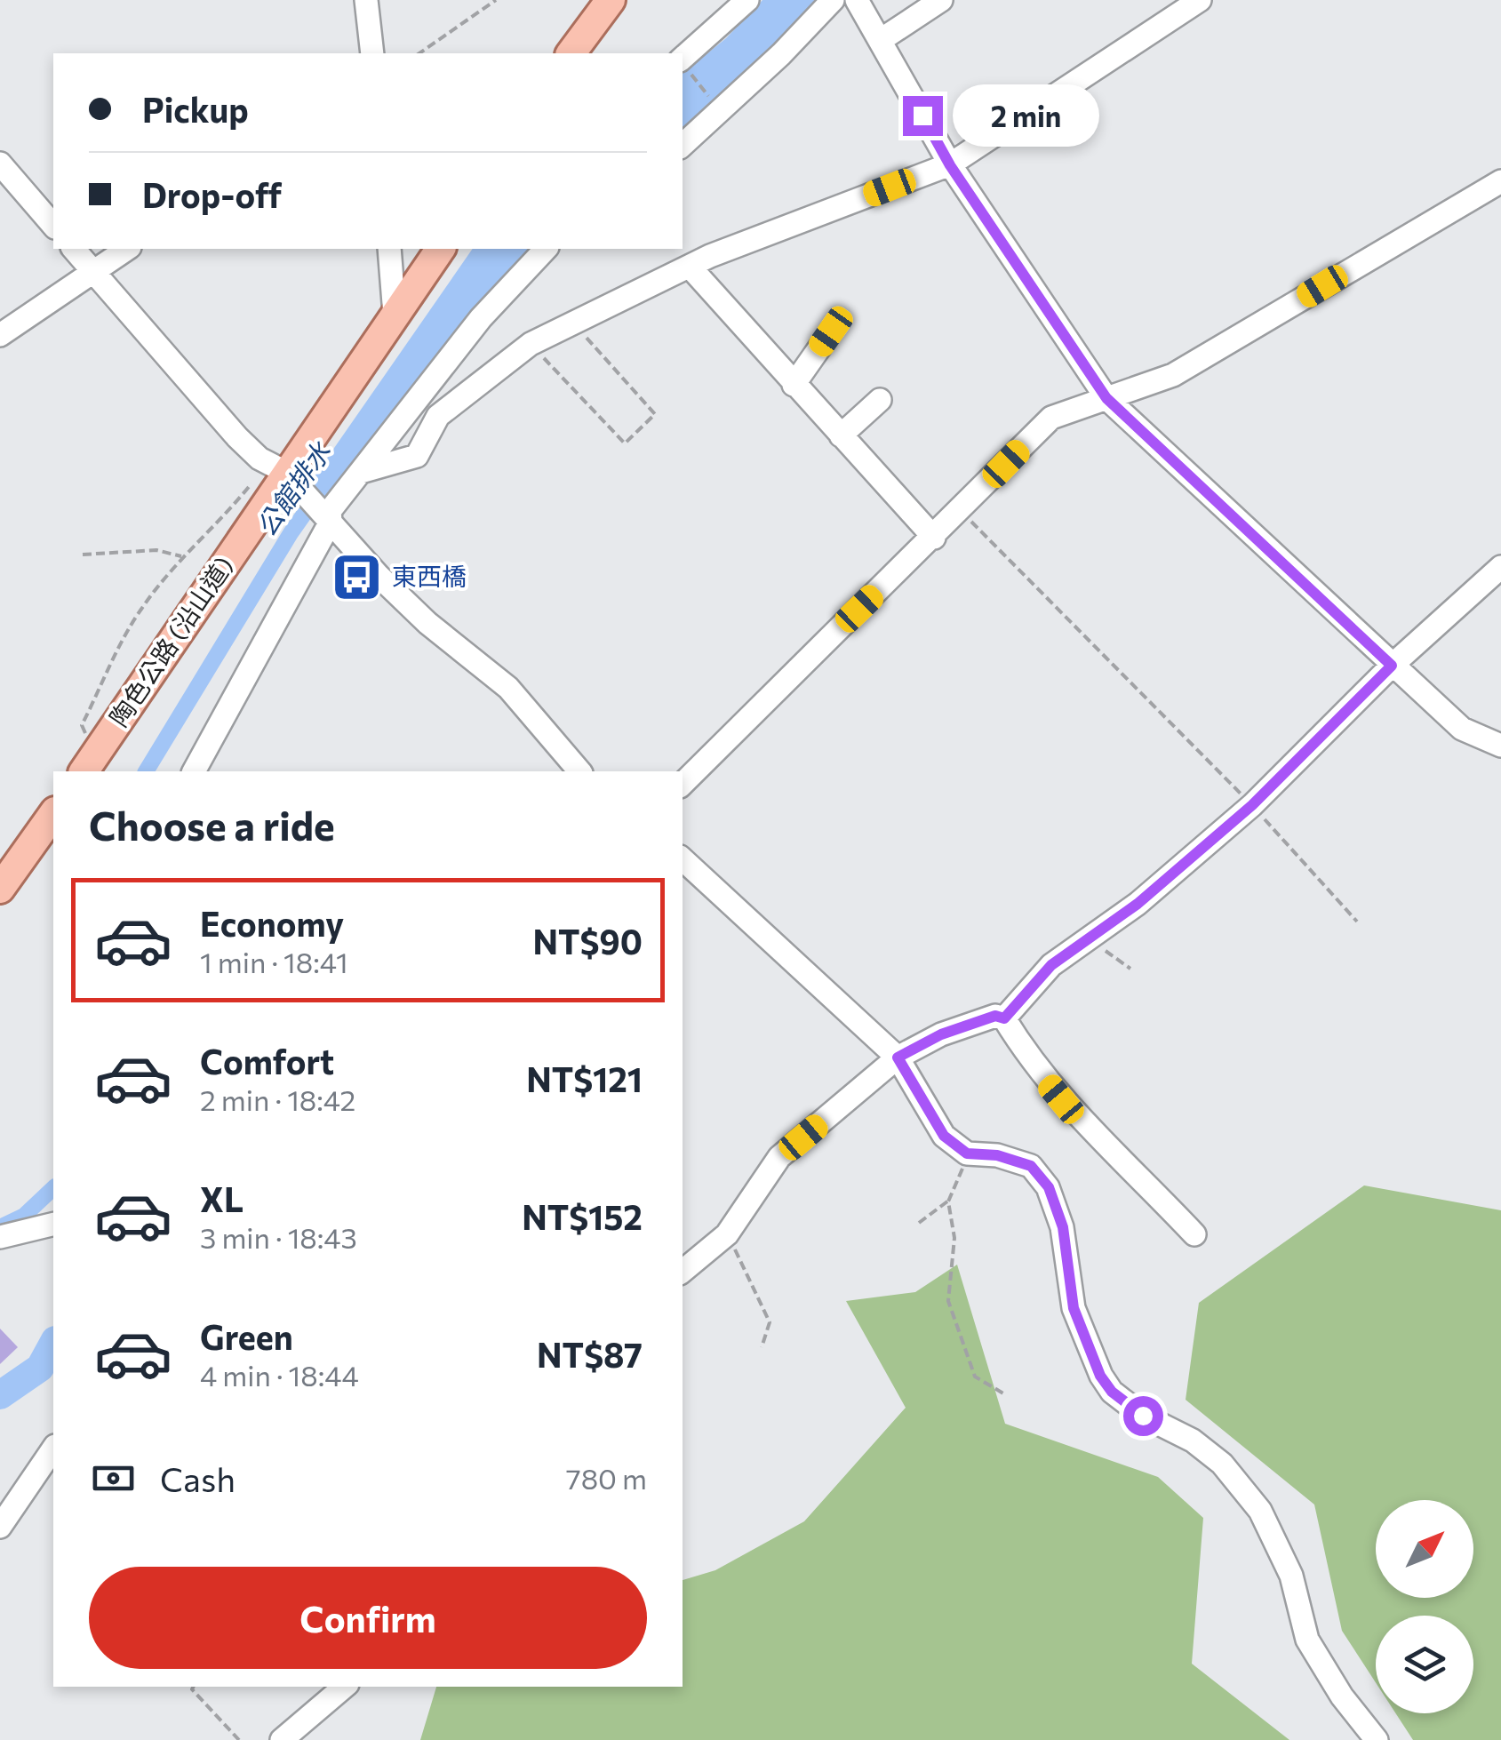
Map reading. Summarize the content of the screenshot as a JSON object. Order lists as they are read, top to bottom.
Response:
{
  "streets": {
    "main road": ["陶色公路 (沿山道)"]
  },
  "water": ["公館排水"],
  "places": {
    "bus stop": ["東西橋"]
  },
  "north": "top right",
  "page": {
    "banner": ["Pickup", "Drop-off"],
    "bubble": "2 min",
    "heading": "Choose a ride",
    "list": [
      {
        "name": "Economy",
        "note": "1 min · 18:41",
        "value": "NT$90"
      },
      {
        "name": "Comfort",
        "note": "2 min · 18:42",
        "value": "NT$121"
      },
      {
        "name": "XL",
        "note": "3 min · 18:43",
        "value": "NT$152"
      },
      {
        "name": "Green",
        "note": "4 min · 18:44",
        "value": "NT$87"
      }
    ],
    "pay": ["Cash", "780 m"],
    "buttons": "Confirm"
  }
}
